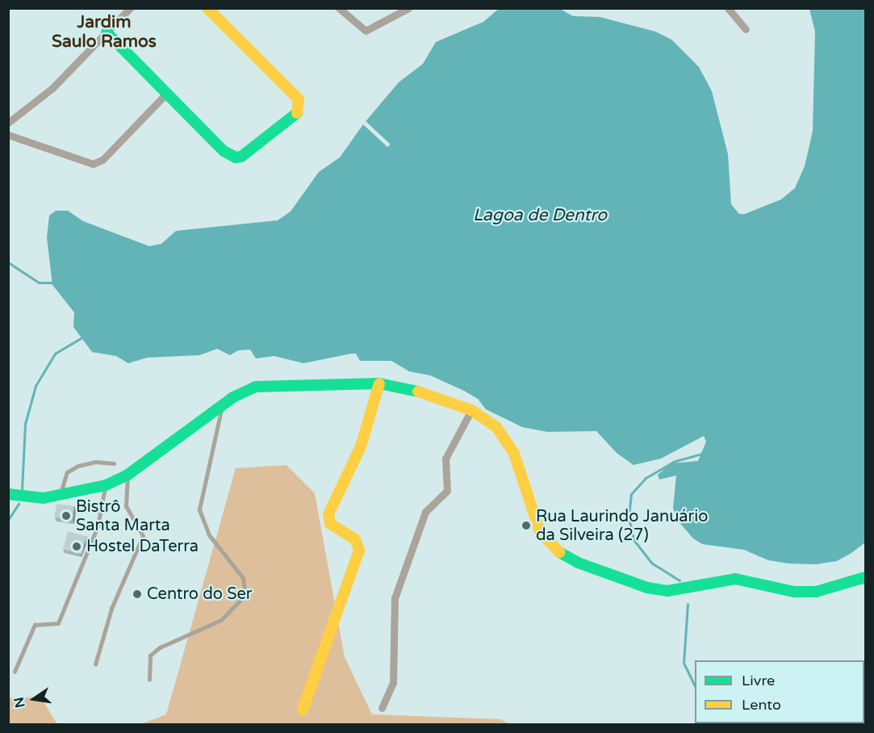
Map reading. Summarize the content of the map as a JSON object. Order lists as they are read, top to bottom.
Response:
{
  "districts": ["Jardim Saulo Ramos"],
  "water": ["Lagoa de Dentro"],
  "places": [
    "Bistrô Santa Marta",
    "Rua Laurindo Januário da Silveira (27)",
    "Hostel DaTerra",
    "Centro do Ser"
  ],
  "legend": ["Livre", "Lento"],
  "north": "left"
}
